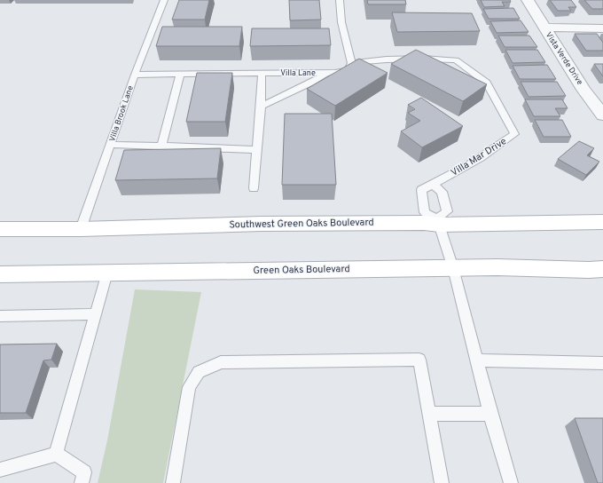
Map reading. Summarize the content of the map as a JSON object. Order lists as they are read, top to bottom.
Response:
{
  "streets": {
    "main road": ["Southwest Green Oaks Boulevard", "Green Oaks Boulevard"],
    "street": ["Vista Verde Drive"],
    "lane": ["Villa Lane", "Villa Brook Lane", "Villa Mar Drive"]
  },
  "crossings": [
    ["Villa Lane", "Villa Brook Lane"],
    ["Villa Lane", "Villa Mar Drive"],
    ["Villa Brook Lane", "Southwest Green Oaks Boulevard"],
    ["Villa Mar Drive", "Southwest Green Oaks Boulevard"]
  ]
}
